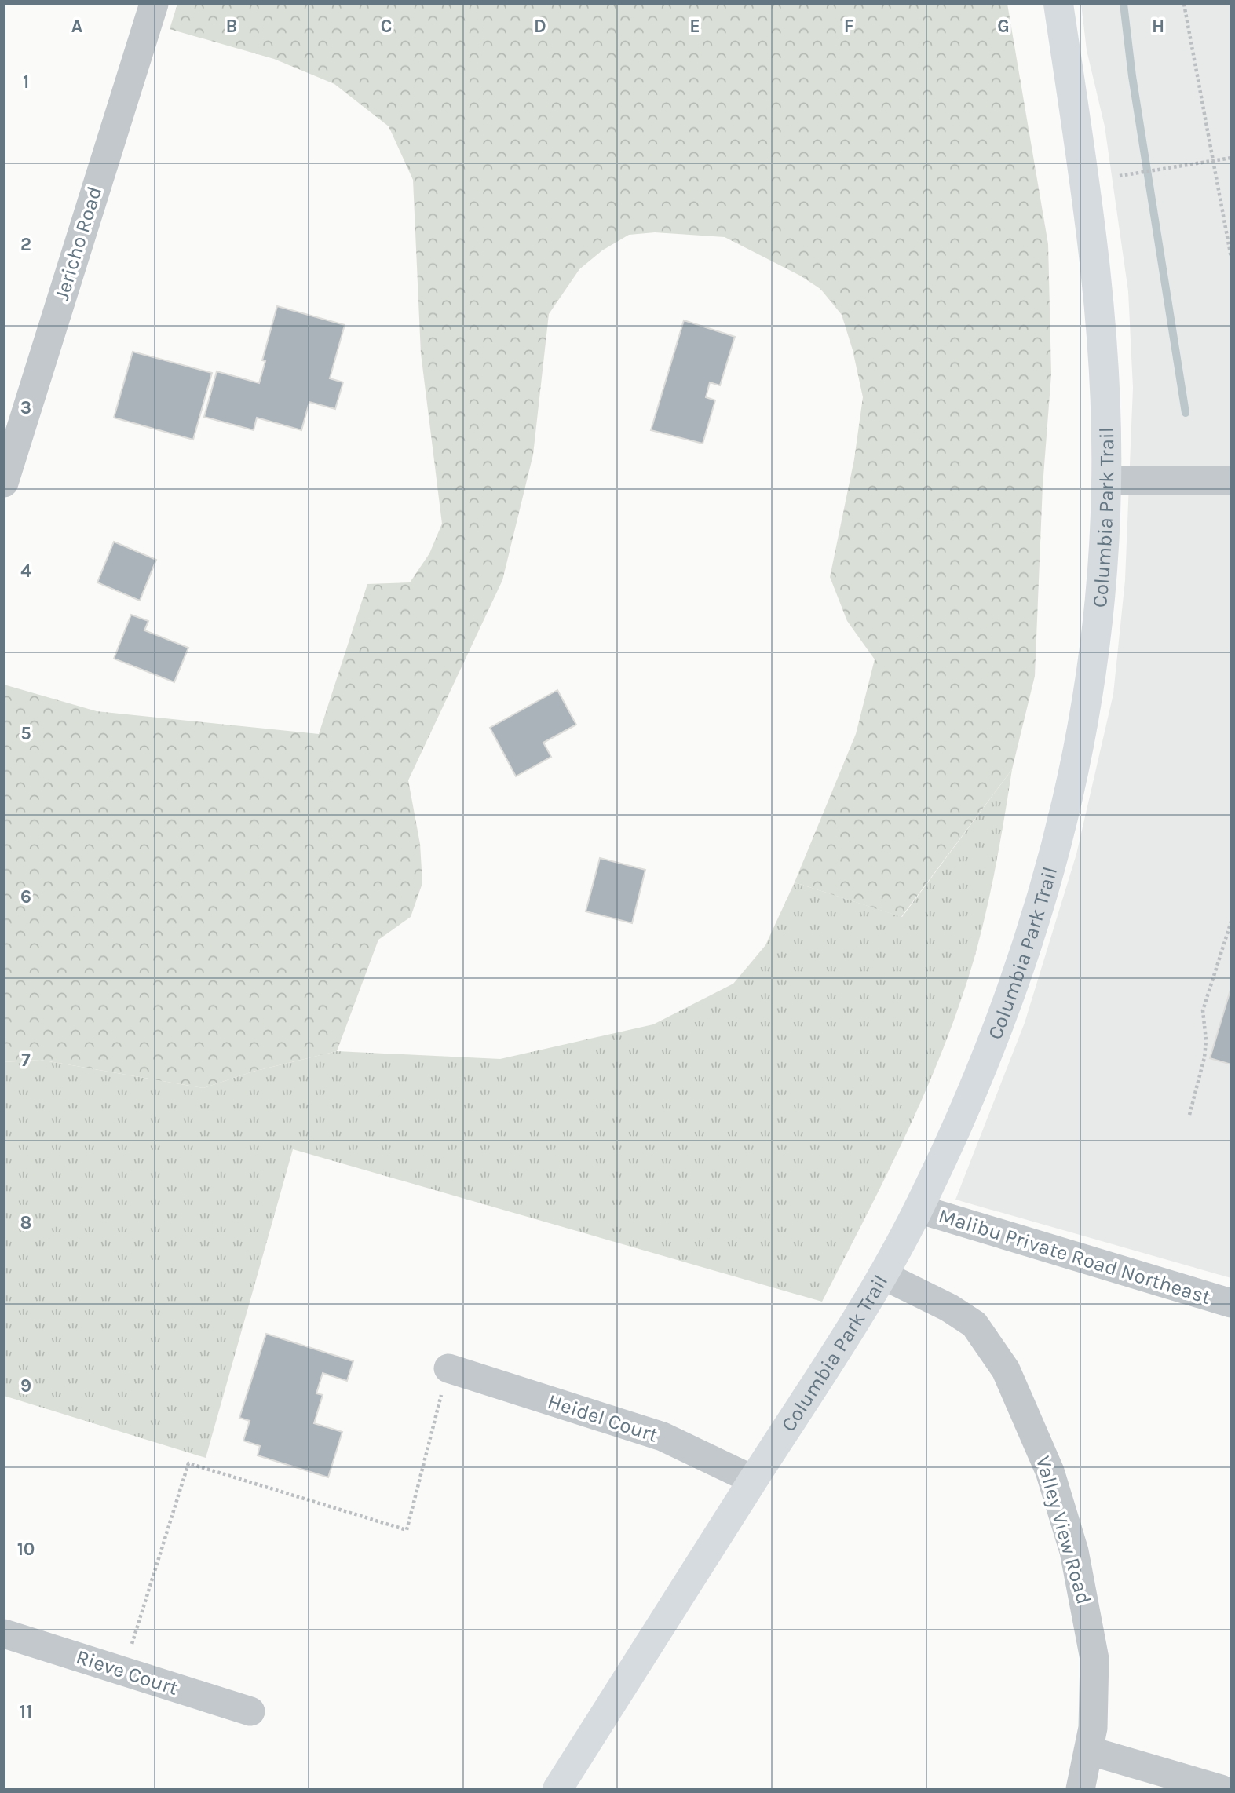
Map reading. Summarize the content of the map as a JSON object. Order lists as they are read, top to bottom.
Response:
{
  "streets": {
    "main road": ["Columbia Park Trail"],
    "street": [
      "Jericho Road",
      "Malibu Private Road Northeast",
      "Heidel Court",
      "Valley View Road",
      "Rieve Court"
    ]
  },
  "crossings": [
    ["Columbia Park Trail", "Malibu Private Road Northeast"],
    ["Columbia Park Trail", "Heidel Court"],
    ["Columbia Park Trail", "Valley View Road"]
  ],
  "grid": {
    "columns": [
      "A",
      "B",
      "C",
      "D",
      "E",
      "F",
      "G",
      "H"
    ],
    "rows": [
      "1",
      "2",
      "3",
      "4",
      "5",
      "6",
      "7",
      "8",
      "9",
      "10",
      "11"
    ]
  }
}
